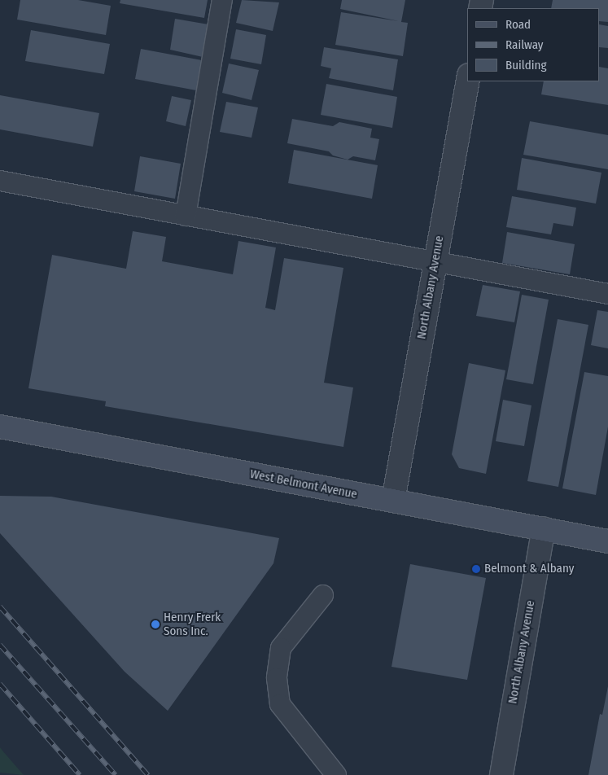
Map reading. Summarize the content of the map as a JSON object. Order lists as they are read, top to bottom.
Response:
{
  "streets": {
    "main road": ["West Belmont Avenue"],
    "street": ["North Albany Avenue"]
  },
  "crossings": [
    ["North Albany Avenue", "West Belmont Avenue"]
  ],
  "places": ["Belmont & Albany", "Henry Frerk Sons Inc."],
  "legend": ["Road", "Railway", "Building"]
}
